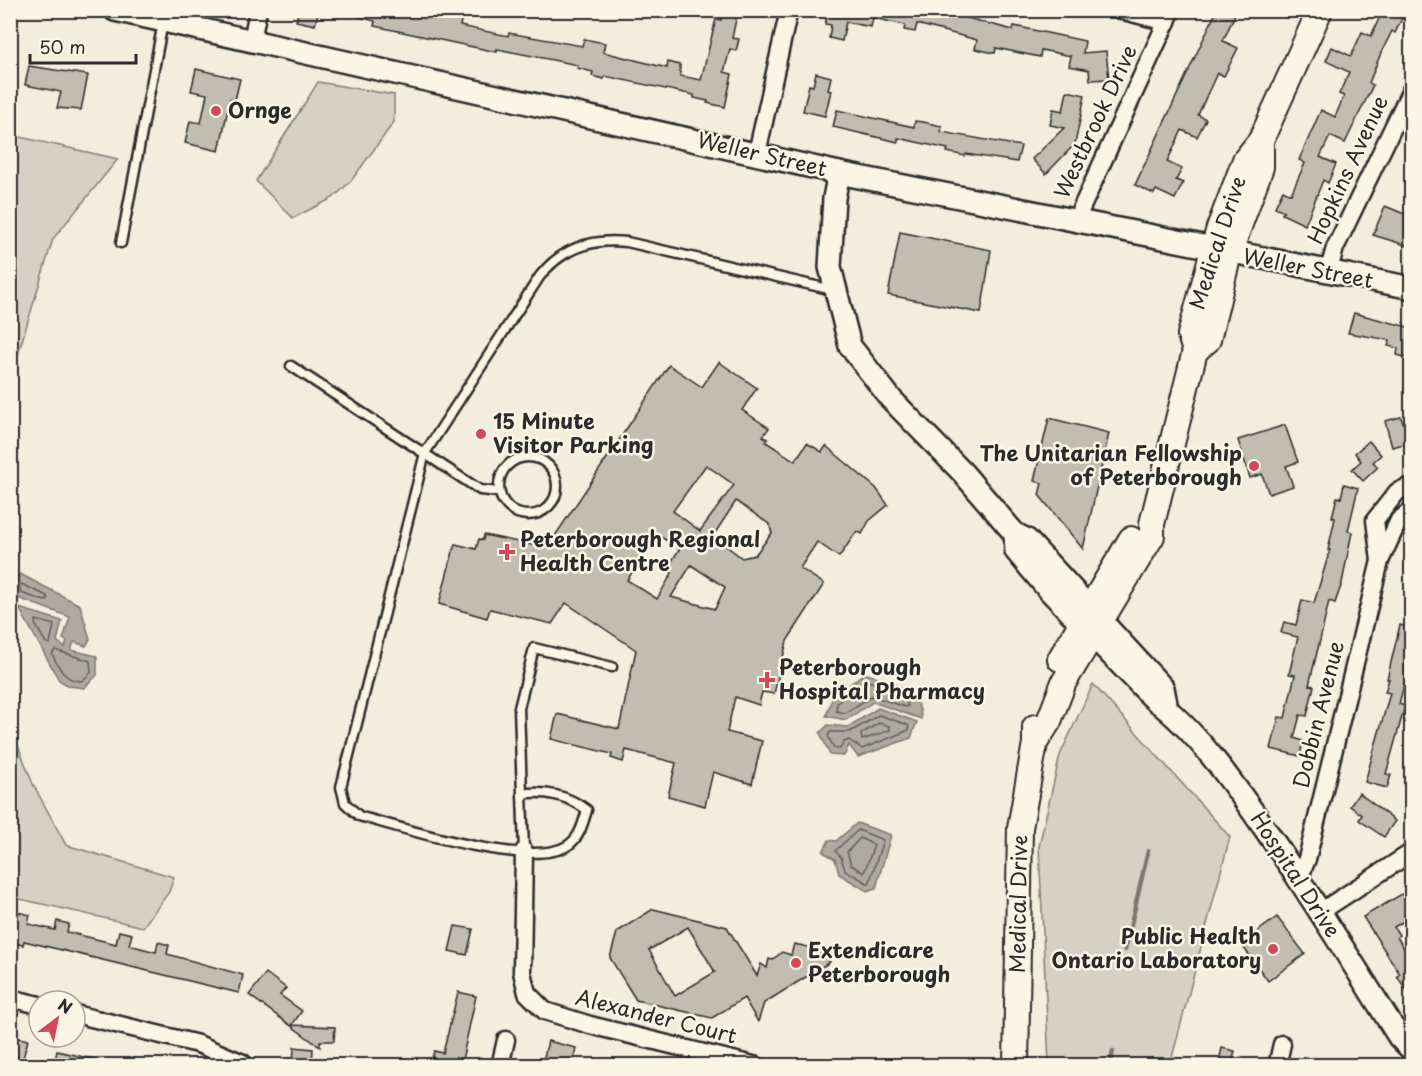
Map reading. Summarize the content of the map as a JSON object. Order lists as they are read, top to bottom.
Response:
{
  "streets": {
    "main road": ["Medical Drive"],
    "street": [
      "Westbrook Drive",
      "Weller Street",
      "Hopkins Avenue",
      "Dobbin Avenue",
      "Hospital Drive",
      "Alexander Court"
    ]
  },
  "crossings": [
    ["Westbrook Drive", "Weller Street"],
    ["Weller Street", "Hopkins Avenue"],
    ["Weller Street", "Medical Drive"],
    ["Weller Street", "Hospital Drive"],
    ["Medical Drive", "Hospital Drive"],
    ["Dobbin Avenue", "Hospital Drive"]
  ],
  "places": {
    "other": [
      "Ornge",
      "15 Minute Visitor Parking",
      "The Unitarian Fellowship of Peterborough",
      "Public Health Ontario Laboratory",
      "Extendicare Peterborough"
    ],
    "health": ["Peterborough Regional Health Centre", "Peterborough Hospital Pharmacy"]
  },
  "scale_bar": "50 m",
  "north": "top right"
}
